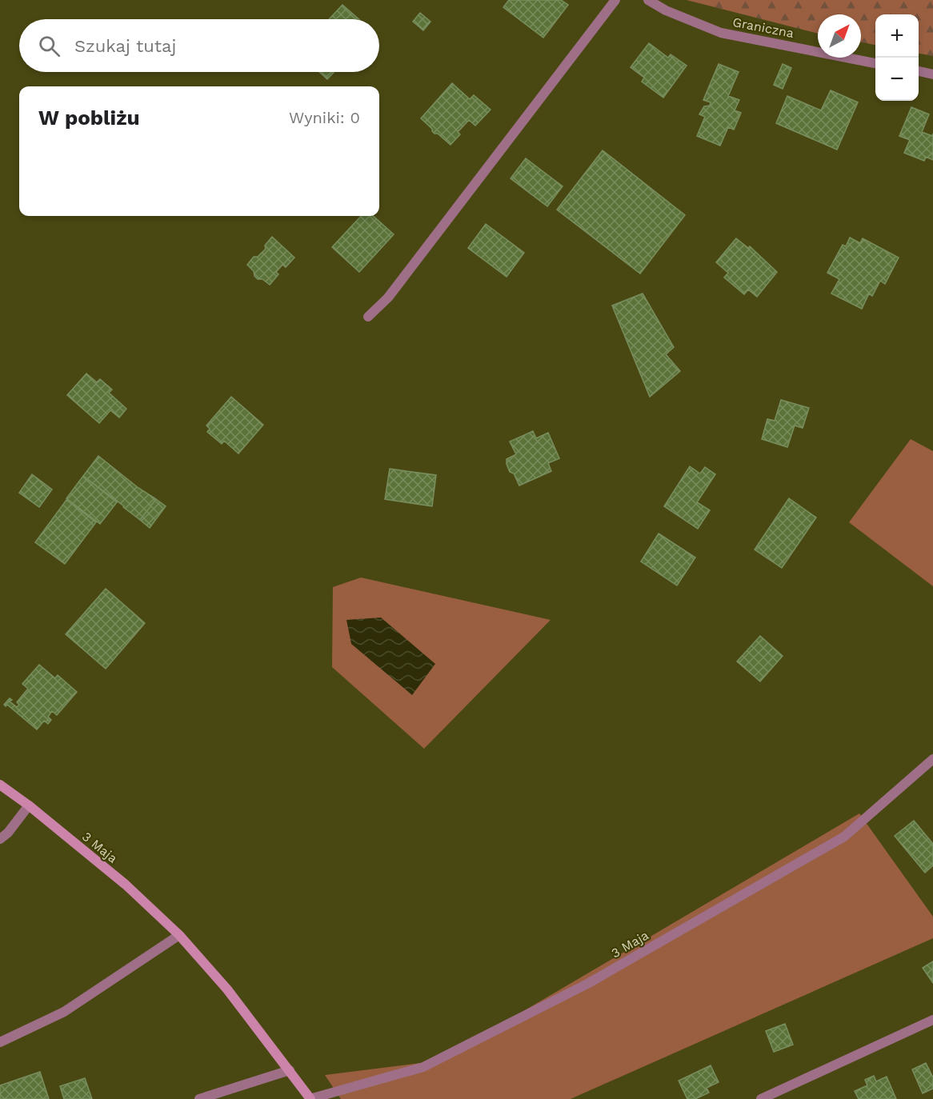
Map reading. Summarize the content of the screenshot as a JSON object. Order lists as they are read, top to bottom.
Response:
{
  "streets": {
    "street": ["Graniczna", "3 Maja"]
  },
  "north": "top right",
  "page": {
    "map_buttons": ["+", "−"],
    "search": "Szukaj tutaj",
    "heading": ["W pobliżu", "Wyniki: 0"]
  }
}
